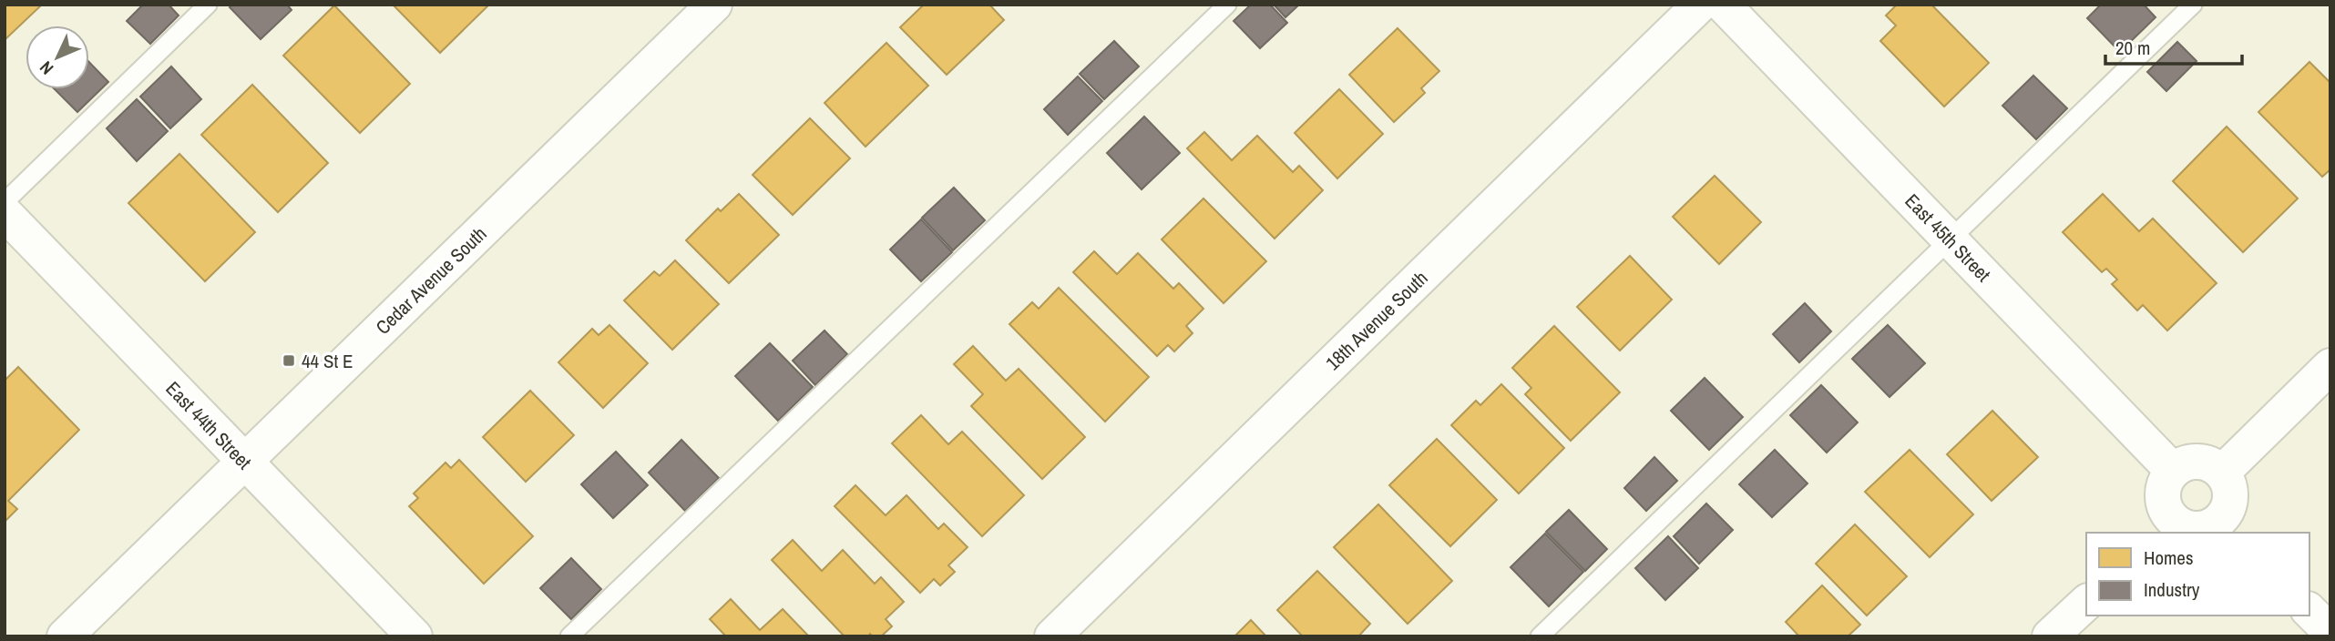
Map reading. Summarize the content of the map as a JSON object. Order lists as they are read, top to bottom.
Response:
{
  "streets": {
    "street": [
      "East 45th Street",
      "Cedar Avenue South",
      "18th Avenue South",
      "East 44th Street"
    ]
  },
  "crossings": [
    ["Cedar Avenue South", "East 44th Street"]
  ],
  "places": {
    "transit": ["44 St E"]
  },
  "legend": ["Homes", "Industry"],
  "scale_bar": "20 m",
  "north": "bottom left"
}
